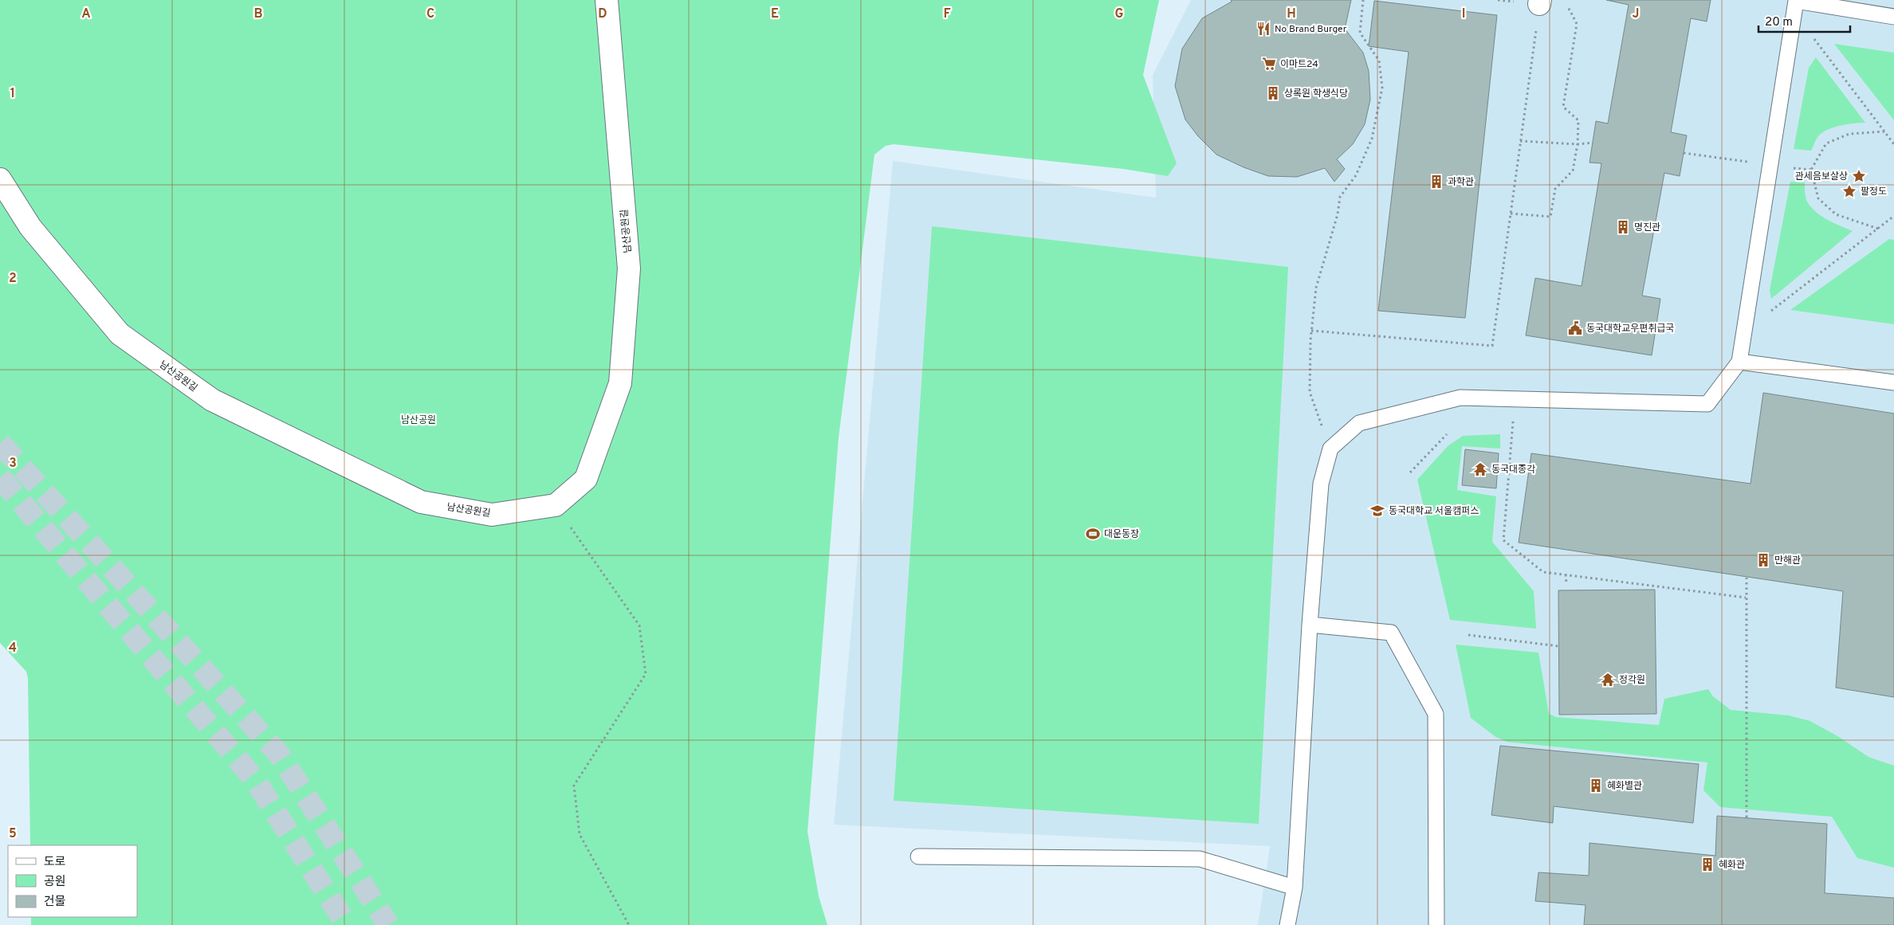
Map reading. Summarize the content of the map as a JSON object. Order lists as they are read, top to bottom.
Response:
{
  "streets": {
    "street": ["남산공원길"]
  },
  "parks": ["남산공원"],
  "places": {
    "restaurant": ["No Brand Burger"],
    "supermarket": ["이마트24"],
    "building": [
      "상록원 학생식당",
      "과학관",
      "명진관",
      "만해관",
      "혜화별관",
      "혜화관"
    ],
    "place": ["관세음보살상", "팔정도"],
    "public building": ["동국대학교우편취급국"],
    "temple": ["동국대종각", "정각원"],
    "school or university": ["동국대학교 서울캠퍼스"],
    "sports": ["대운동장"]
  },
  "legend": ["도로", "공원", "건물"],
  "scale_bar": "20 m",
  "grid": {
    "columns": [
      "A",
      "B",
      "C",
      "D",
      "E",
      "F",
      "G",
      "H",
      "I",
      "J"
    ],
    "rows": [
      "1",
      "2",
      "3",
      "4",
      "5"
    ]
  }
}
